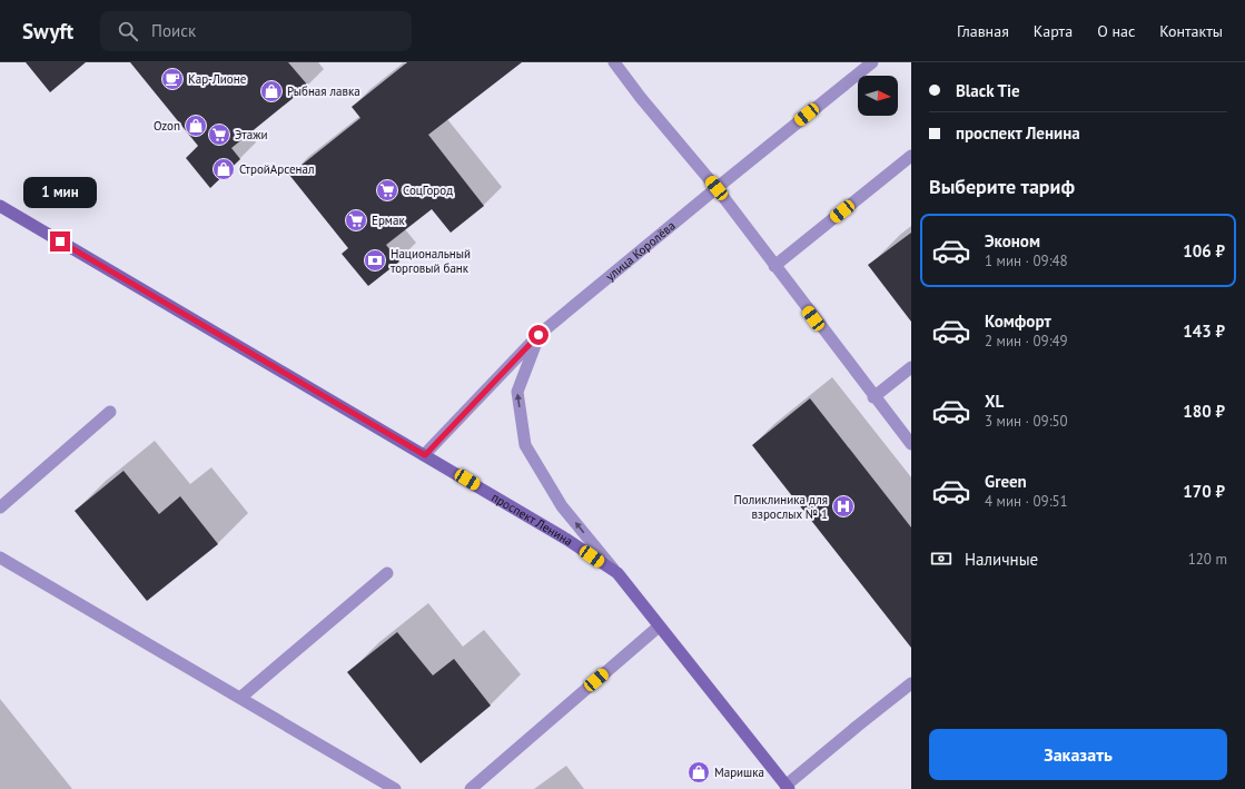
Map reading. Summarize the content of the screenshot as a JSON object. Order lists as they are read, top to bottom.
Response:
{
  "streets": {
    "main road": ["проспект Ленина"],
    "street": ["улица Королёва"]
  },
  "crossings": [
    ["улица Королёва", "проспект Ленина"]
  ],
  "places": {
    "cafe": ["Кар-Лионе"],
    "shop": [
      "Рыбная лавка",
      "Ozon",
      "СтройАрсенал",
      "Маришка"
    ],
    "supermarket": ["Этажи", "СоцГород", "Ермак"],
    "bank": ["Национальный торговый банк"],
    "hospital": ["Поликлиника для взрослых № 1"]
  },
  "north": "right",
  "page": {
    "header": "Swyft",
    "search": "Поиск",
    "nav": [
      "Главная",
      "Карта",
      "О нас",
      "Контакты"
    ],
    "banner": ["Black Tie", "проспект Ленина"],
    "heading": "Выберите тариф",
    "bubble": "1 мин",
    "list": [
      {
        "name": "Эконом",
        "note": "1 мин · 09:48",
        "value": "106 ₽"
      },
      {
        "name": "Комфорт",
        "note": "2 мин · 09:49",
        "value": "143 ₽"
      },
      {
        "name": "XL",
        "note": "3 мин · 09:50",
        "value": "180 ₽"
      },
      {
        "name": "Green",
        "note": "4 мин · 09:51",
        "value": "170 ₽"
      }
    ],
    "pay": ["Наличные", "120 m"],
    "buttons": "Заказать"
  }
}
